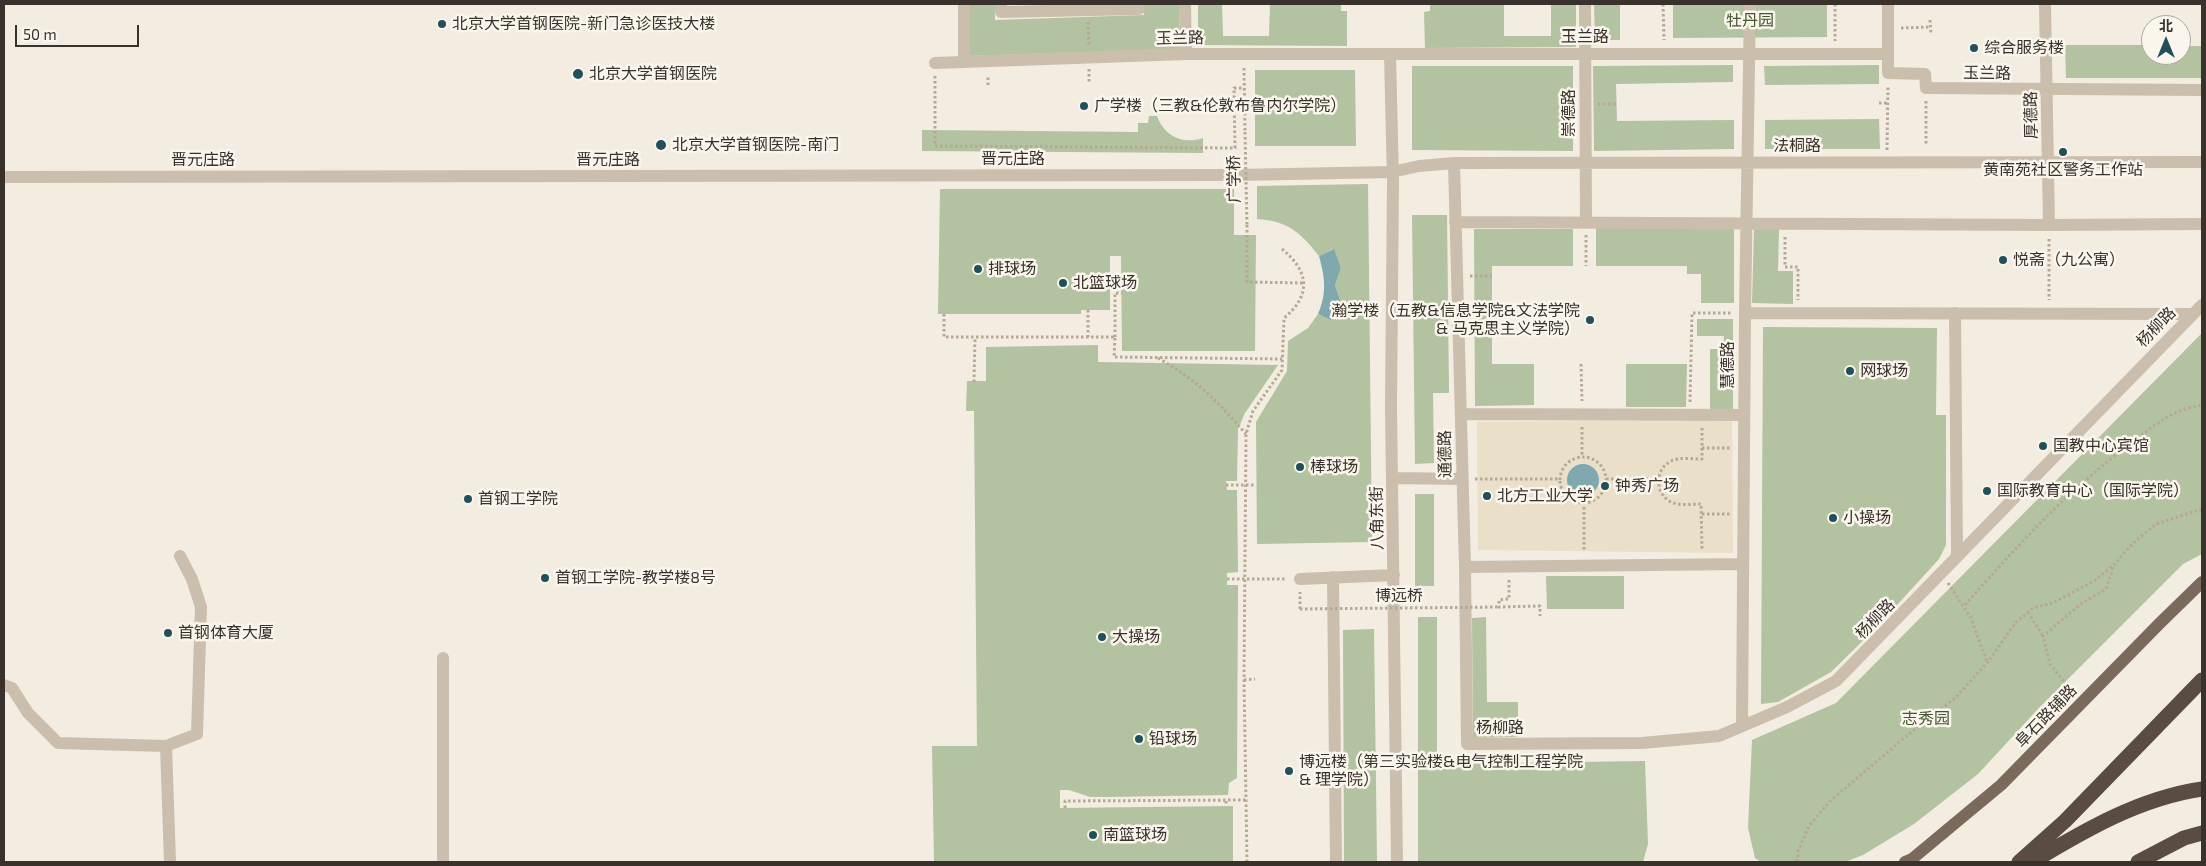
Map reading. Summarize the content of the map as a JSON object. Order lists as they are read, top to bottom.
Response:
{
  "streets": {
    "main road": ["阜石路辅路"],
    "street": [
      "玉兰路",
      "崇德路",
      "厚德路",
      "法桐路",
      "晋元庄路",
      "杨柳路",
      "慧德路",
      "通德路",
      "八角东街"
    ],
    "path": ["广学桥", "博远桥"]
  },
  "crossings": [
    ["玉兰路", "崇德路"],
    ["玉兰路", "厚德路"],
    ["玉兰路", "广学桥"],
    ["玉兰路", "慧德路"],
    ["玉兰路", "八角东街"],
    ["崇德路", "法桐路"],
    ["厚德路", "法桐路"],
    ["法桐路", "晋元庄路"],
    ["法桐路", "慧德路"],
    ["法桐路", "通德路"],
    ["法桐路", "八角东街"],
    ["晋元庄路", "八角东街"],
    ["杨柳路", "慧德路"],
    ["杨柳路", "通德路"]
  ],
  "parks": ["牡丹园", "志秀园"],
  "places": [
    "北京大学首钢医院-新门急诊医技大楼",
    "综合服务楼",
    "北京大学首钢医院",
    "广学楼（三教&伦敦布鲁内尔学院）",
    "北京大学首钢医院-南门",
    "黄南苑社区警务工作站",
    "悦斋（九公寓）",
    "排球场",
    "北篮球场",
    "瀚学楼（五教&信息学院&文法学院 & 马克思主义学院）",
    "网球场",
    "国教中心宾馆",
    "棒球场",
    "钟秀广场",
    "国际教育中心（国际学院）",
    "北方工业大学",
    "首钢工学院",
    "小操场",
    "首钢工学院-教学楼8号",
    "首钢体育大厦",
    "大操场",
    "铅球场",
    "博远楼（第三实验楼&电气控制工程学院 & 理学院）",
    "南篮球场"
  ],
  "scale_bar": "50 m",
  "north": "top"
}
